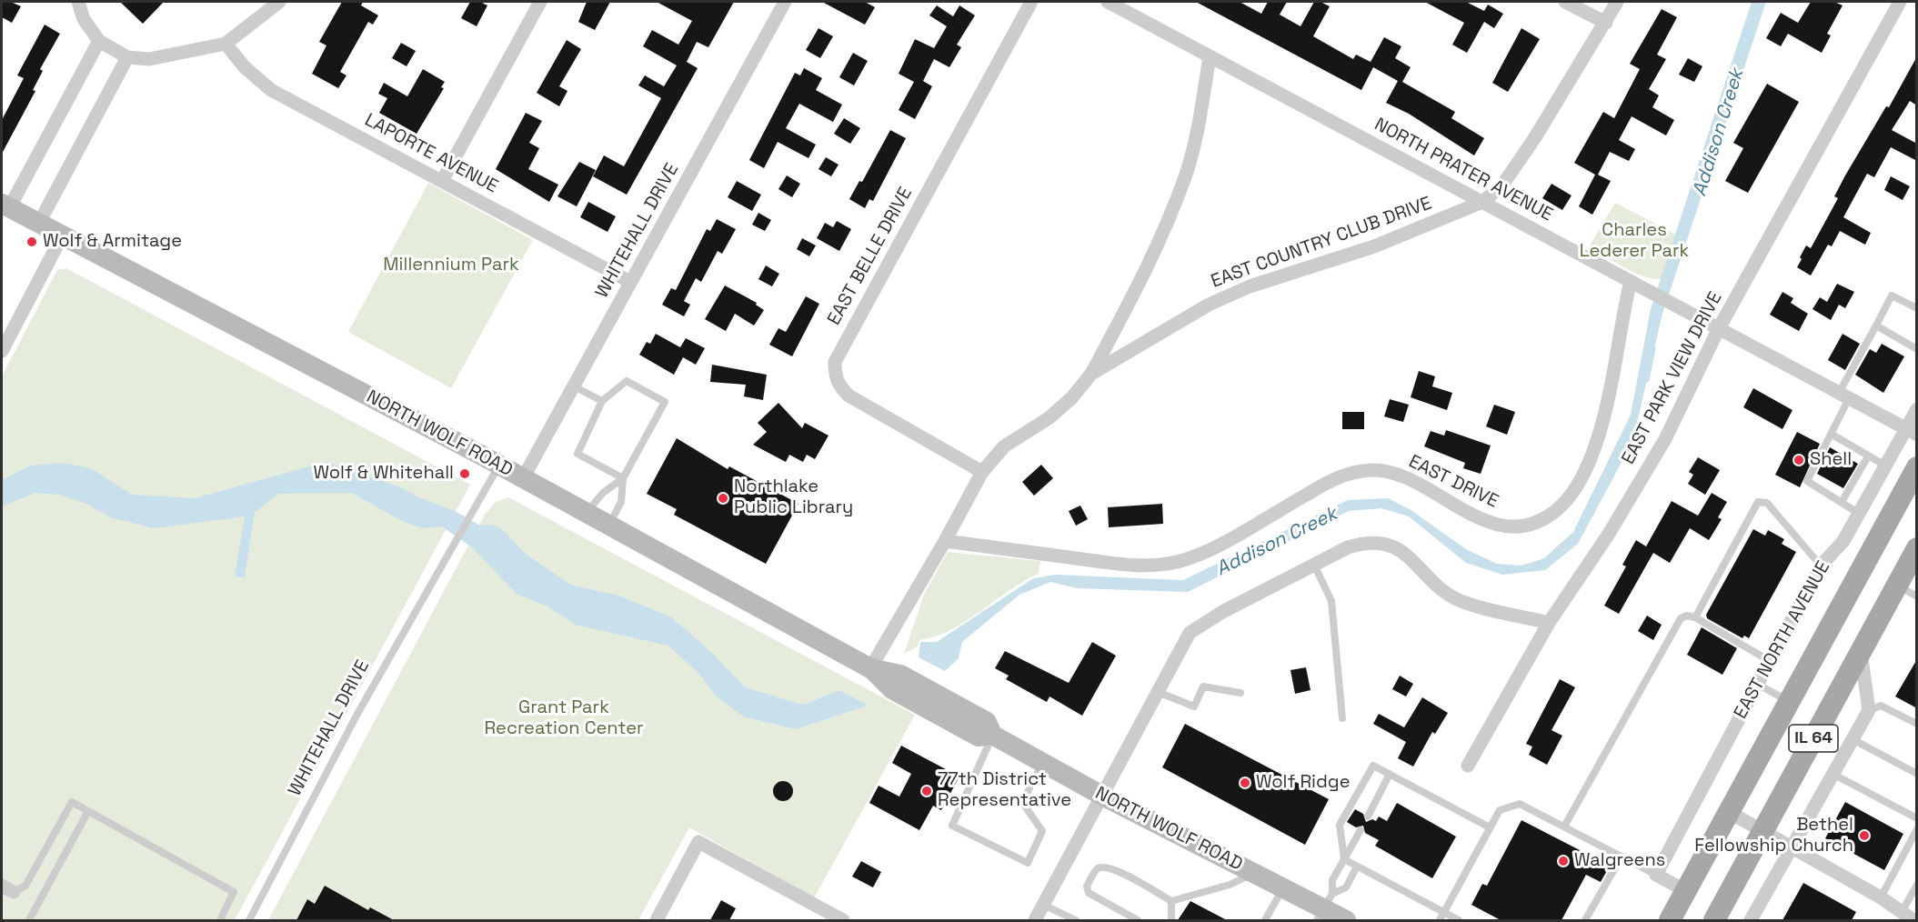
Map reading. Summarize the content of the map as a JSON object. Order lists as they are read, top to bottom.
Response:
{
  "streets": {
    "main road": ["NORTH WOLF ROAD", "EAST NORTH AVENUE", "IL 64"],
    "street": [
      "LAPORTE AVENUE",
      "NORTH PRATER AVENUE",
      "WHITEHALL DRIVE",
      "EAST COUNTRY CLUB DRIVE",
      "EAST BELLE DRIVE",
      "EAST PARK VIEW DRIVE",
      "EAST DRIVE"
    ]
  },
  "crossings": [
    ["LAPORTE AVENUE", "WHITEHALL DRIVE"],
    ["NORTH PRATER AVENUE", "EAST COUNTRY CLUB DRIVE"],
    ["NORTH PRATER AVENUE", "EAST PARK VIEW DRIVE"],
    ["NORTH PRATER AVENUE", "EAST DRIVE"],
    ["NORTH PRATER AVENUE", "EAST NORTH AVENUE"],
    ["WHITEHALL DRIVE", "NORTH WOLF ROAD"],
    ["EAST COUNTRY CLUB DRIVE", "EAST BELLE DRIVE"],
    ["EAST COUNTRY CLUB DRIVE", "NORTH WOLF ROAD"],
    ["EAST COUNTRY CLUB DRIVE", "EAST DRIVE"]
  ],
  "water": ["Addison Creek"],
  "parks": ["Charles Lederer Park", "Millennium Park", "Grant Park Recreation Center"],
  "places": [
    "Wolf & Armitage",
    "Shell",
    "Wolf & Whitehall",
    "Northlake Public Library",
    "Wolf Ridge",
    "77th District Representative",
    "Bethel Fellowship Church",
    "Walgreens"
  ]
}
